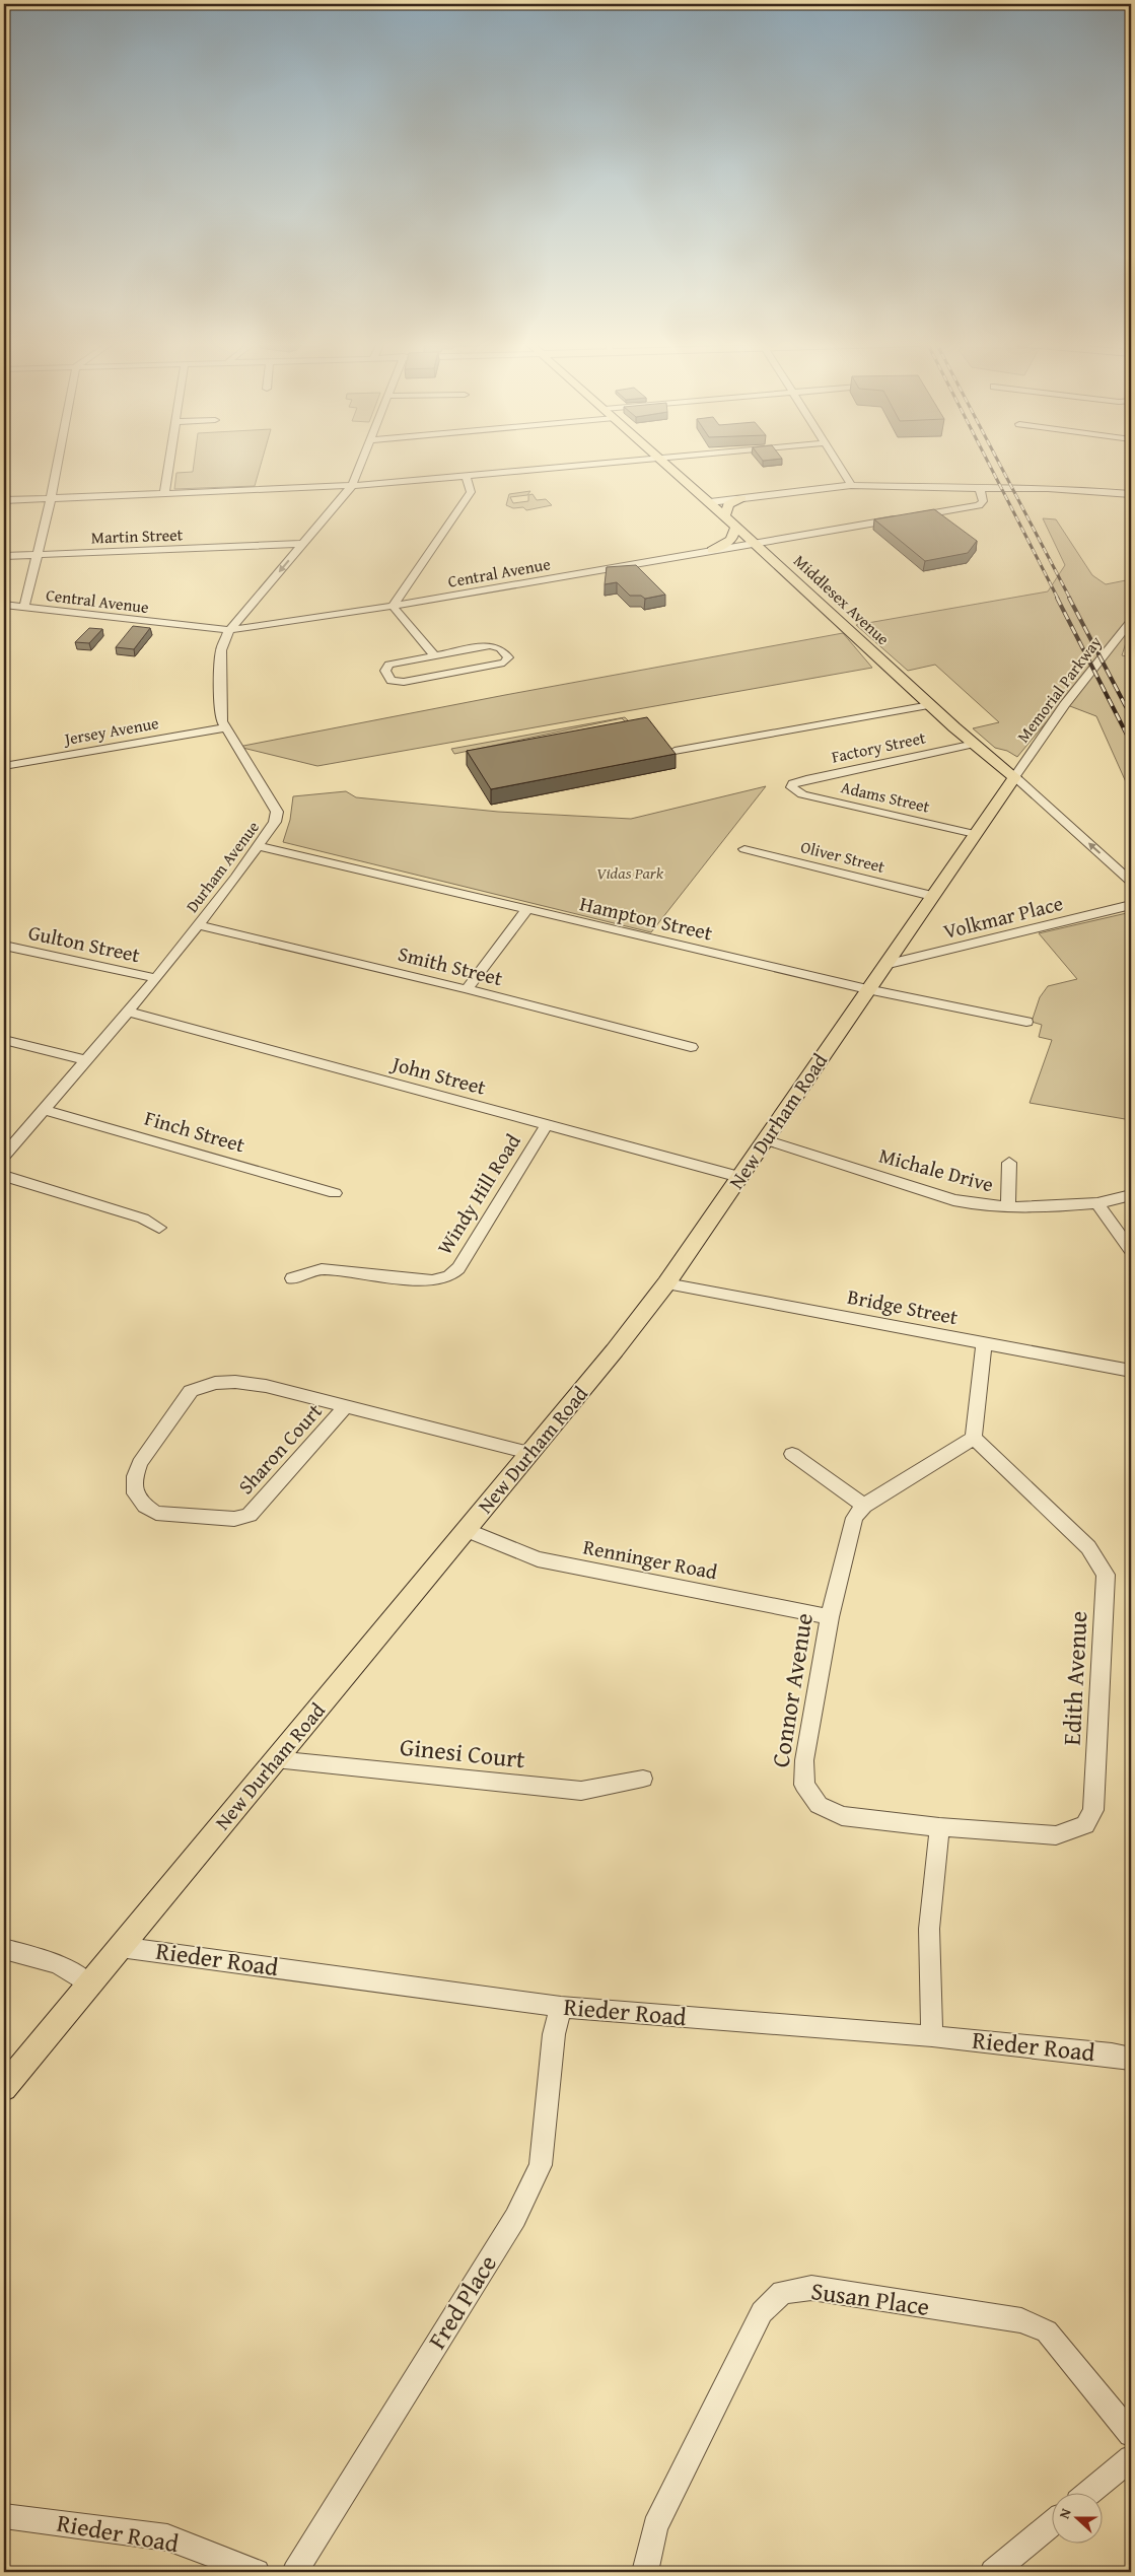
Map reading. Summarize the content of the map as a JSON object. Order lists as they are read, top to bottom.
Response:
{
  "streets": {
    "main road": ["Middlesex Avenue", "New Durham Road"],
    "street": [
      "Martin Street",
      "Central Avenue",
      "Memorial Parkway",
      "Jersey Avenue",
      "Factory Street",
      "Adams Street",
      "Oliver Street",
      "Durham Avenue",
      "Volkmar Place",
      "Hampton Street",
      "Gulton Street",
      "Smith Street",
      "John Street",
      "Finch Street",
      "Michale Drive",
      "Windy Hill Road",
      "Bridge Street",
      "Sharon Court",
      "Renninger Road",
      "Edith Avenue",
      "Connor Avenue",
      "Ginesi Court",
      "Rieder Road",
      "Susan Place",
      "Fred Place"
    ]
  },
  "crossings": [
    ["Martin Street", "Durham Avenue"],
    ["Central Avenue", "Middlesex Avenue"],
    ["Central Avenue", "Durham Avenue"],
    ["Middlesex Avenue", "Memorial Parkway"],
    ["Middlesex Avenue", "Factory Street"],
    ["Middlesex Avenue", "New Durham Road"],
    ["Memorial Parkway", "New Durham Road"],
    ["Jersey Avenue", "Durham Avenue"],
    ["Factory Street", "Adams Street"],
    ["Adams Street", "New Durham Road"],
    ["Oliver Street", "New Durham Road"],
    ["Durham Avenue", "Hampton Street"],
    ["Durham Avenue", "Gulton Street"],
    ["Durham Avenue", "Smith Street"],
    ["Durham Avenue", "John Street"],
    ["Durham Avenue", "Finch Street"],
    ["Volkmar Place", "New Durham Road"],
    ["Hampton Street", "New Durham Road"],
    ["John Street", "New Durham Road"],
    ["John Street", "Windy Hill Road"],
    ["New Durham Road", "Michale Drive"],
    ["New Durham Road", "Bridge Street"],
    ["New Durham Road", "Sharon Court"],
    ["New Durham Road", "Renninger Road"],
    ["New Durham Road", "Ginesi Court"],
    ["New Durham Road", "Rieder Road"],
    ["Renninger Road", "Connor Avenue"],
    ["Edith Avenue", "Connor Avenue"],
    ["Rieder Road", "Fred Place"]
  ],
  "parks": ["Vidas Park"],
  "north": "left"
}
